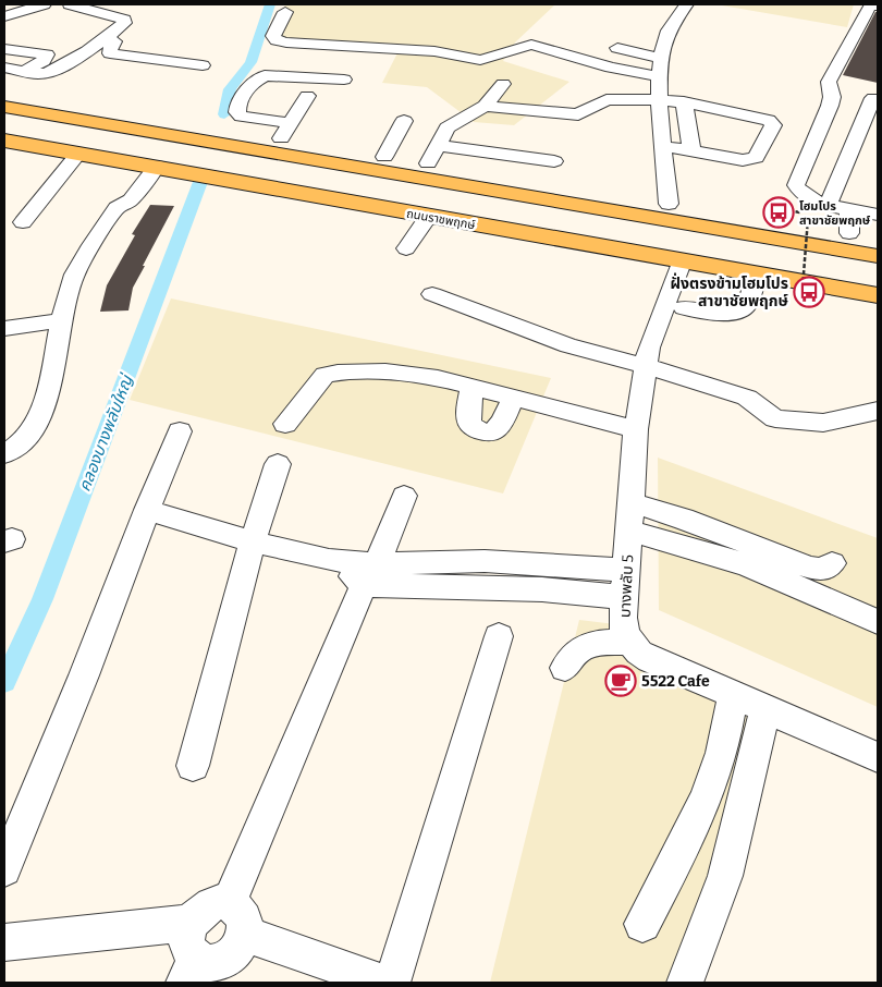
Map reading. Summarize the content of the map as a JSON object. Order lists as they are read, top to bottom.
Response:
{
  "streets": {
    "main road": ["ถนนราชพฤกษ์"],
    "street": ["บางพลับ 5"]
  },
  "crossings": [
    ["ถนนราชพฤกษ์", "บางพลับ 5"]
  ],
  "water": ["คลองบางพลับใหญ่"],
  "places": {
    "bus stop": ["โฮมโปร สาขาชัยพฤกษ์", "ฝั่งตรงข้ามโฮมโปร สาขาชัยพฤกษ์"],
    "cafe": ["5522 Cafe"]
  }
}
